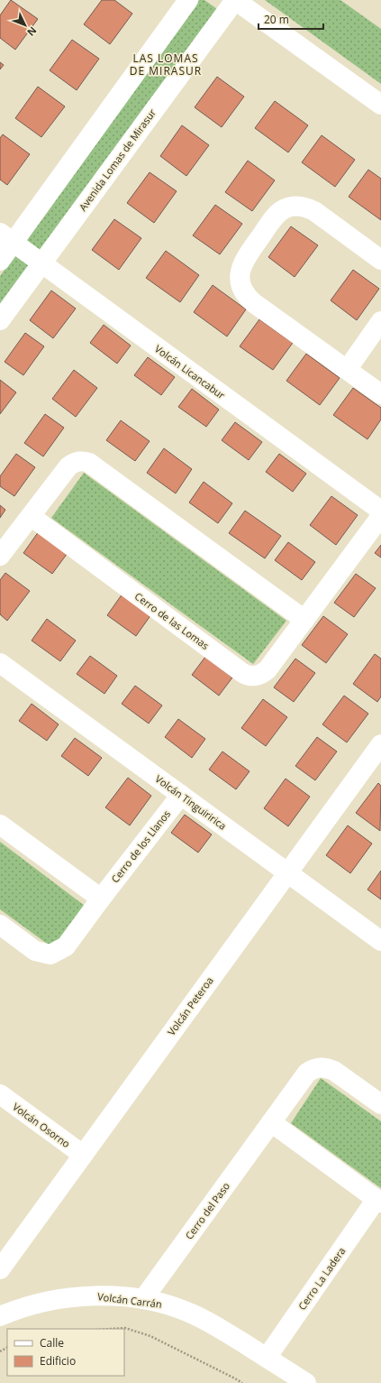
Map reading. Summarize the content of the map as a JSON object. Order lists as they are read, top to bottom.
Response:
{
  "streets": {
    "street": [
      "Avenida Lomas de Mirasur",
      "Volcán Licancabur",
      "Cerro de las Lomas",
      "Volcán Tinguiririca",
      "Cerro de los Llanos",
      "Volcán Peteroa",
      "Volcán Osorno",
      "Cerro del Paso",
      "Cerro La Ladera",
      "Volcán Carrán"
    ]
  },
  "crossings": [
    ["Avenida Lomas de Mirasur", "Volcán Licancabur"],
    ["Volcán Tinguiririca", "Cerro de los Llanos"],
    ["Volcán Tinguiririca", "Volcán Peteroa"],
    ["Volcán Peteroa", "Volcán Osorno"],
    ["Cerro del Paso", "Volcán Carrán"],
    ["Cerro La Ladera", "Volcán Carrán"]
  ],
  "districts": ["LAS LOMAS DE MIRASUR"],
  "legend": ["Calle", "Edificio"],
  "scale_bar": "20 m",
  "north": "bottom right"
}
